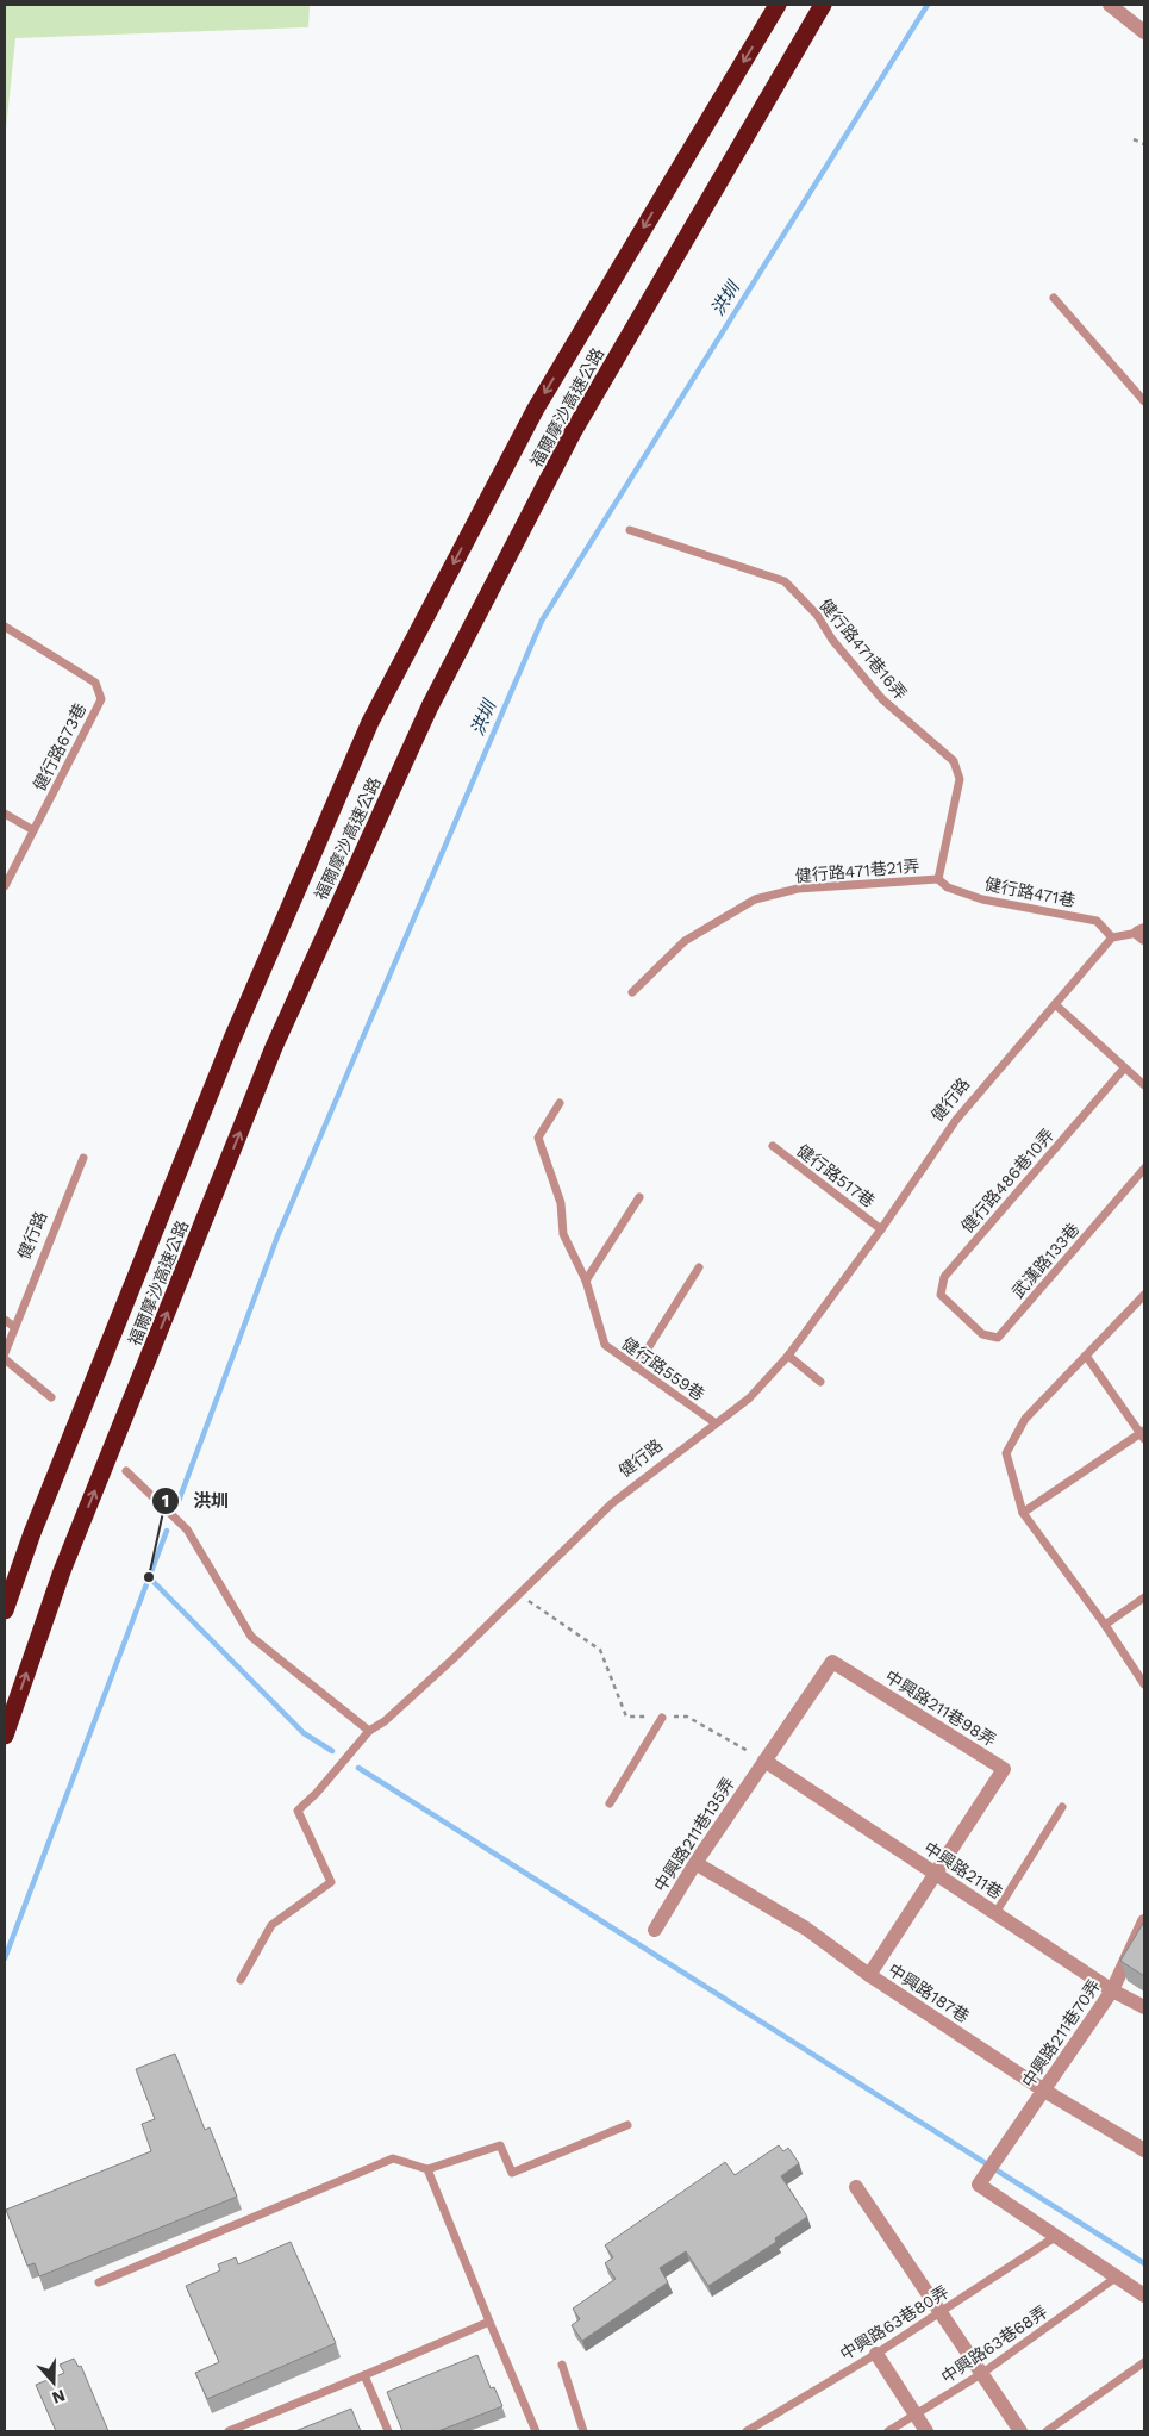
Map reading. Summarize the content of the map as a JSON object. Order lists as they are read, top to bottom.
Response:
{
  "streets": {
    "highway": ["福爾摩沙高速公路"],
    "street": [
      "中興路211巷98弄",
      "中興路211巷135弄",
      "中興路211巷",
      "中興路187巷",
      "中興路211巷70弄"
    ],
    "lane": [
      "健行路471巷16弄",
      "健行路673巷",
      "健行路471巷21弄",
      "健行路471巷",
      "健行路",
      "健行路517巷",
      "健行路486巷10弄",
      "武漢路133巷",
      "健行路559巷",
      "中興路63巷80弄",
      "中興路63巷68弄"
    ]
  },
  "crossings": [
    ["健行路471巷16弄", "健行路471巷21弄"],
    ["健行路471巷16弄", "健行路471巷"],
    ["健行路471巷21弄", "健行路471巷"],
    ["健行路471巷", "健行路"],
    ["健行路", "健行路517巷"],
    ["健行路", "健行路559巷"],
    ["健行路486巷10弄", "武漢路133巷"],
    ["中興路211巷98弄", "中興路211巷135弄"],
    ["中興路211巷98弄", "中興路211巷"],
    ["中興路211巷98弄", "中興路187巷"],
    ["中興路211巷135弄", "中興路211巷"],
    ["中興路211巷135弄", "中興路187巷"],
    ["中興路211巷", "中興路211巷70弄"],
    ["中興路187巷", "中興路211巷70弄"],
    ["中興路211巷70弄", "中興路63巷80弄"]
  ],
  "water": ["洪圳"],
  "places": ["洪圳"],
  "north": "bottom"
}
